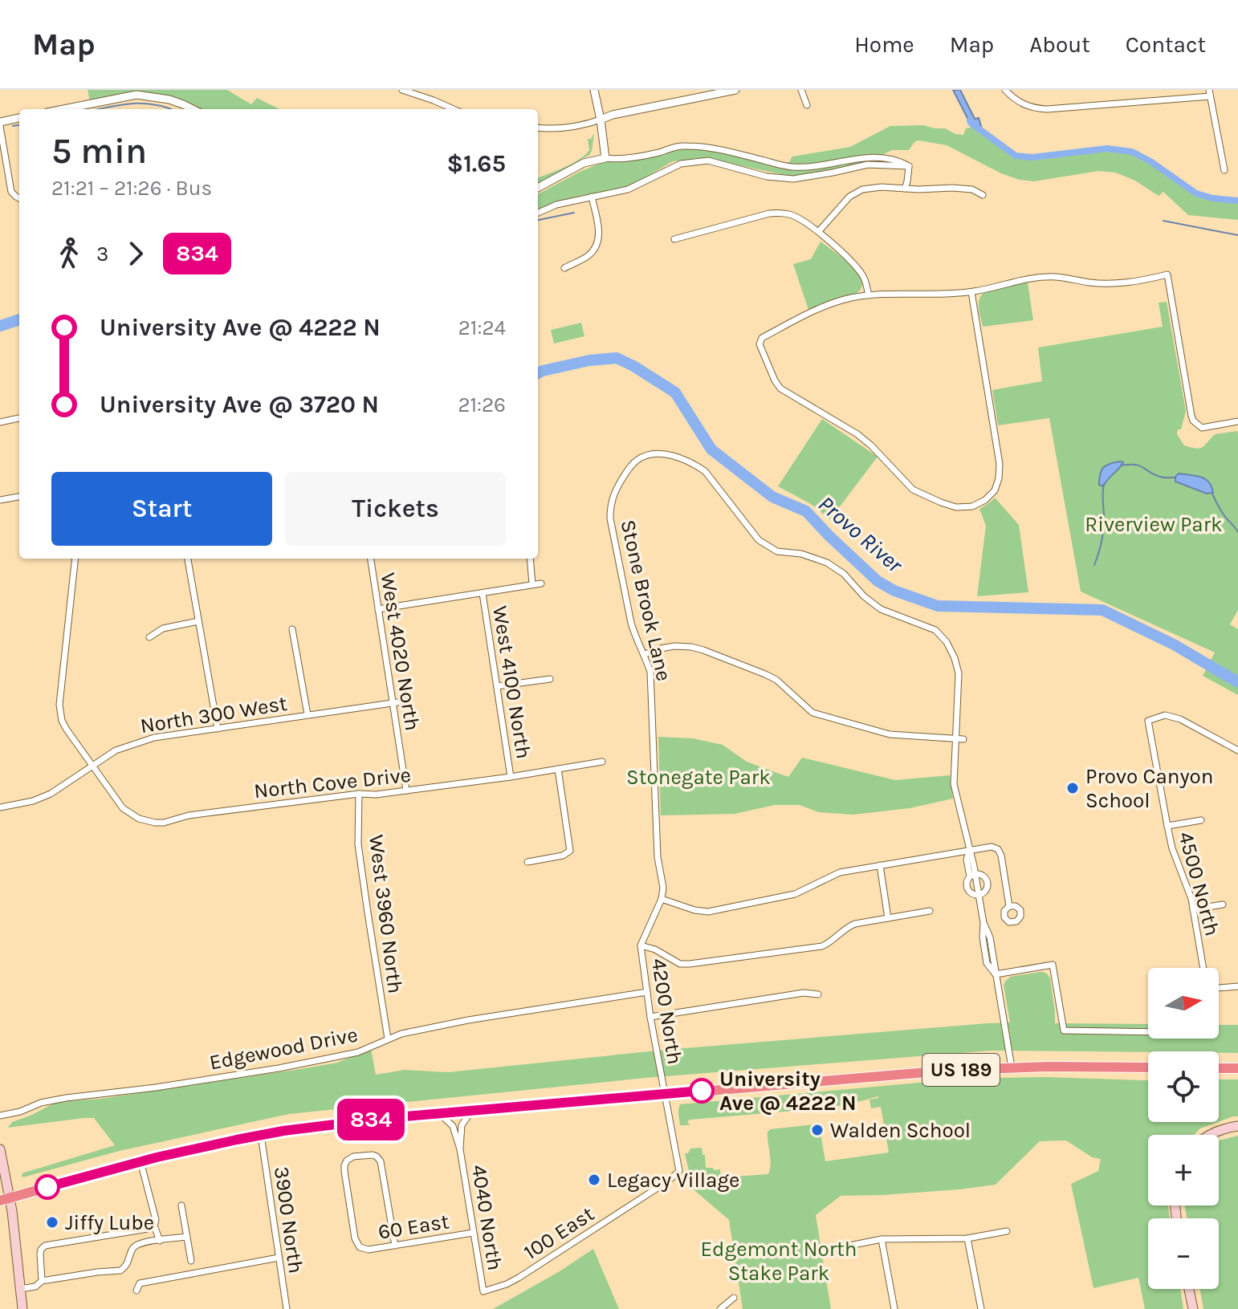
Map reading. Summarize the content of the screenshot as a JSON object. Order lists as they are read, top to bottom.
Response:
{
  "streets": {
    "highway": ["US 189"],
    "street": [
      "Stone Brook Lane",
      "West 4020 North",
      "West 4100 North",
      "North 300 West",
      "North Cove Drive",
      "4500 North",
      "West 3960 North",
      "4200 North",
      "Edgewood Drive",
      "4040 North",
      "3900 North",
      "60 East",
      "100 East"
    ]
  },
  "crossings": [
    ["Stone Brook Lane", "4200 North"],
    ["West 4020 North", "North 300 West"],
    ["West 4020 North", "North Cove Drive"],
    ["West 4100 North", "North Cove Drive"],
    ["North 300 West", "North Cove Drive"],
    ["North Cove Drive", "West 3960 North"],
    ["West 3960 North", "Edgewood Drive"],
    ["4200 North", "Edgewood Drive"],
    ["4200 North", "US 189"],
    ["4200 North", "100 East"],
    ["US 189", "4040 North"],
    ["US 189", "3900 North"],
    ["4040 North", "60 East"],
    ["4040 North", "100 East"]
  ],
  "water": ["Provo River"],
  "parks": ["Riverview Park", "Stonegate Park", "Edgemont North Stake Park"],
  "places": [
    "Provo Canyon School",
    "University Ave @ 4222 N",
    "Walden School",
    "Legacy Village",
    "Jiffy Lube"
  ],
  "lines": ["bus line 834"],
  "north": "right",
  "page": {
    "header": "Map",
    "nav": [
      "Home",
      "Map",
      "About",
      "Contact"
    ],
    "on_map": "834",
    "heading": ["5 min", "21:21 – 21:26 · Bus", "$1.65"],
    "legs": ["3", "834"],
    "list": [
      {
        "name": "University Ave @ 4222 N",
        "value": "21:24"
      },
      {
        "name": "University Ave @ 3720 N",
        "value": "21:26"
      }
    ],
    "buttons": ["Start", "Tickets"],
    "map_buttons": ["+", "−"]
  }
}
